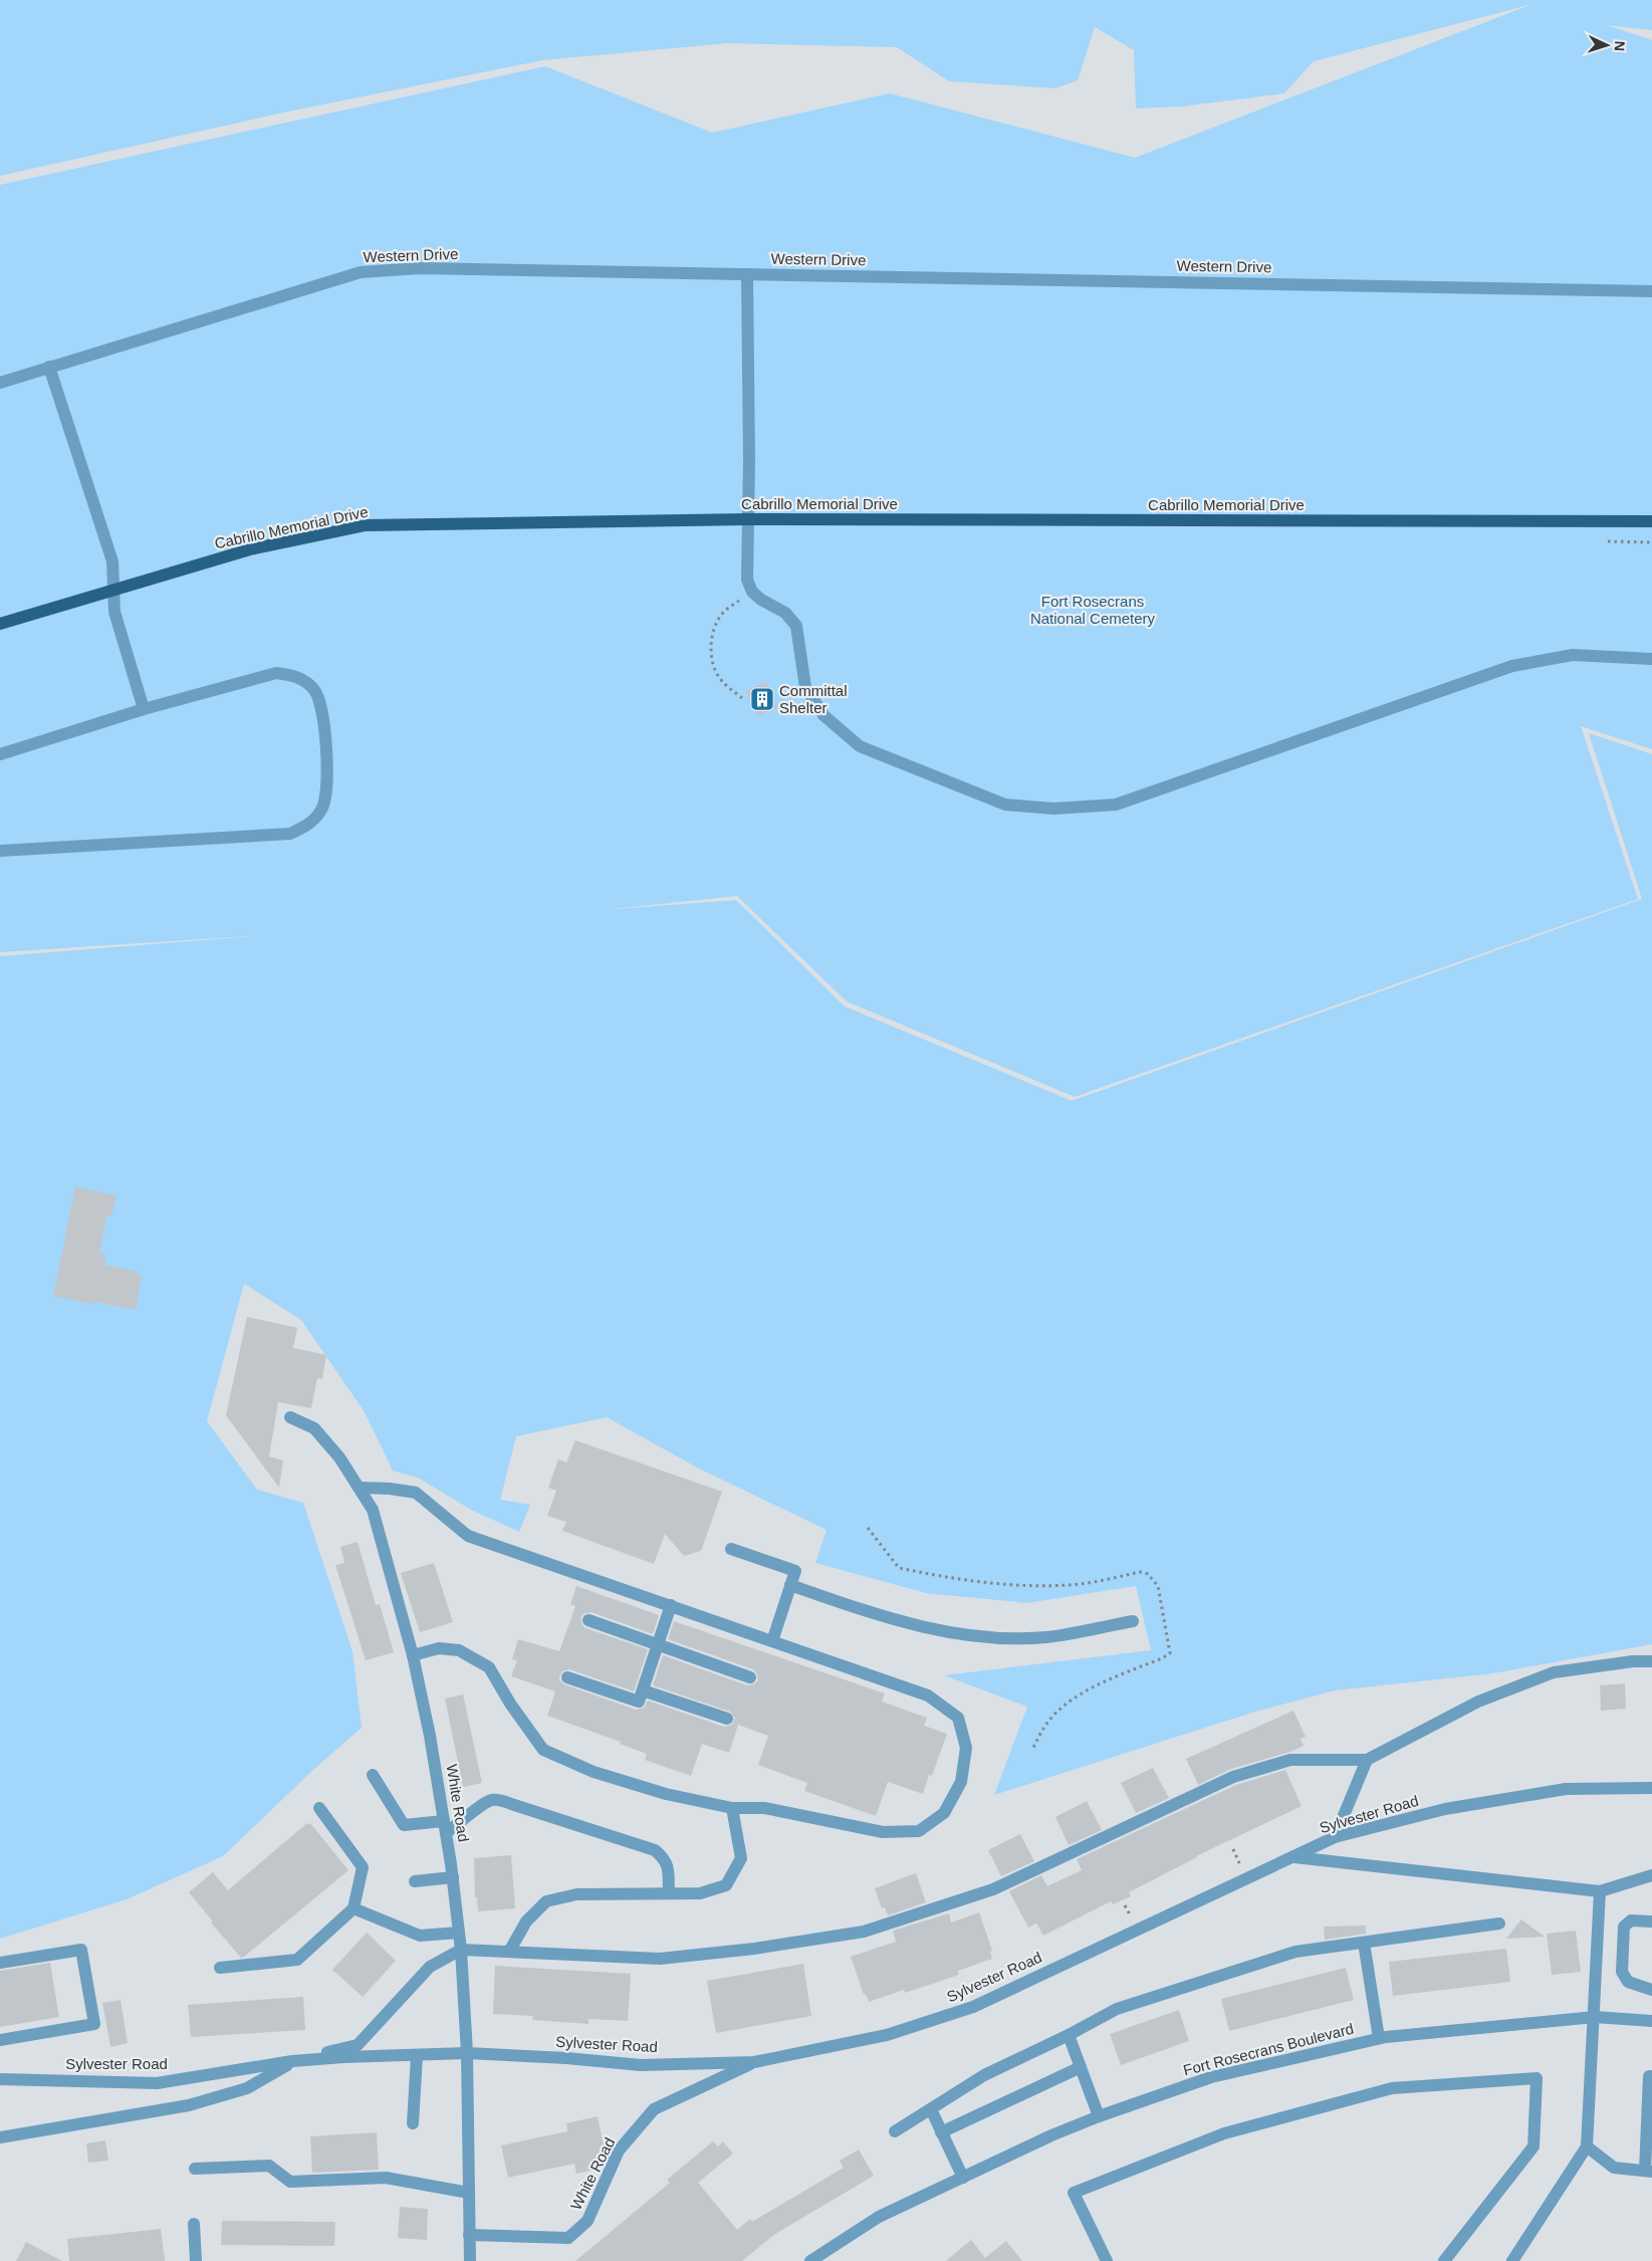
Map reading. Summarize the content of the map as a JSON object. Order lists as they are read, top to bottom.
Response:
{
  "streets": {
    "main road": ["Cabrillo Memorial Drive"],
    "street": [
      "Western Drive",
      "White Road",
      "Sylvester Road",
      "Fort Rosecrans Boulevard"
    ]
  },
  "crossings": [
    ["White Road", "Sylvester Road"]
  ],
  "parks": ["Fort Rosecrans National Cemetery"],
  "places": {
    "building": ["Committal Shelter"]
  },
  "north": "right"
}
